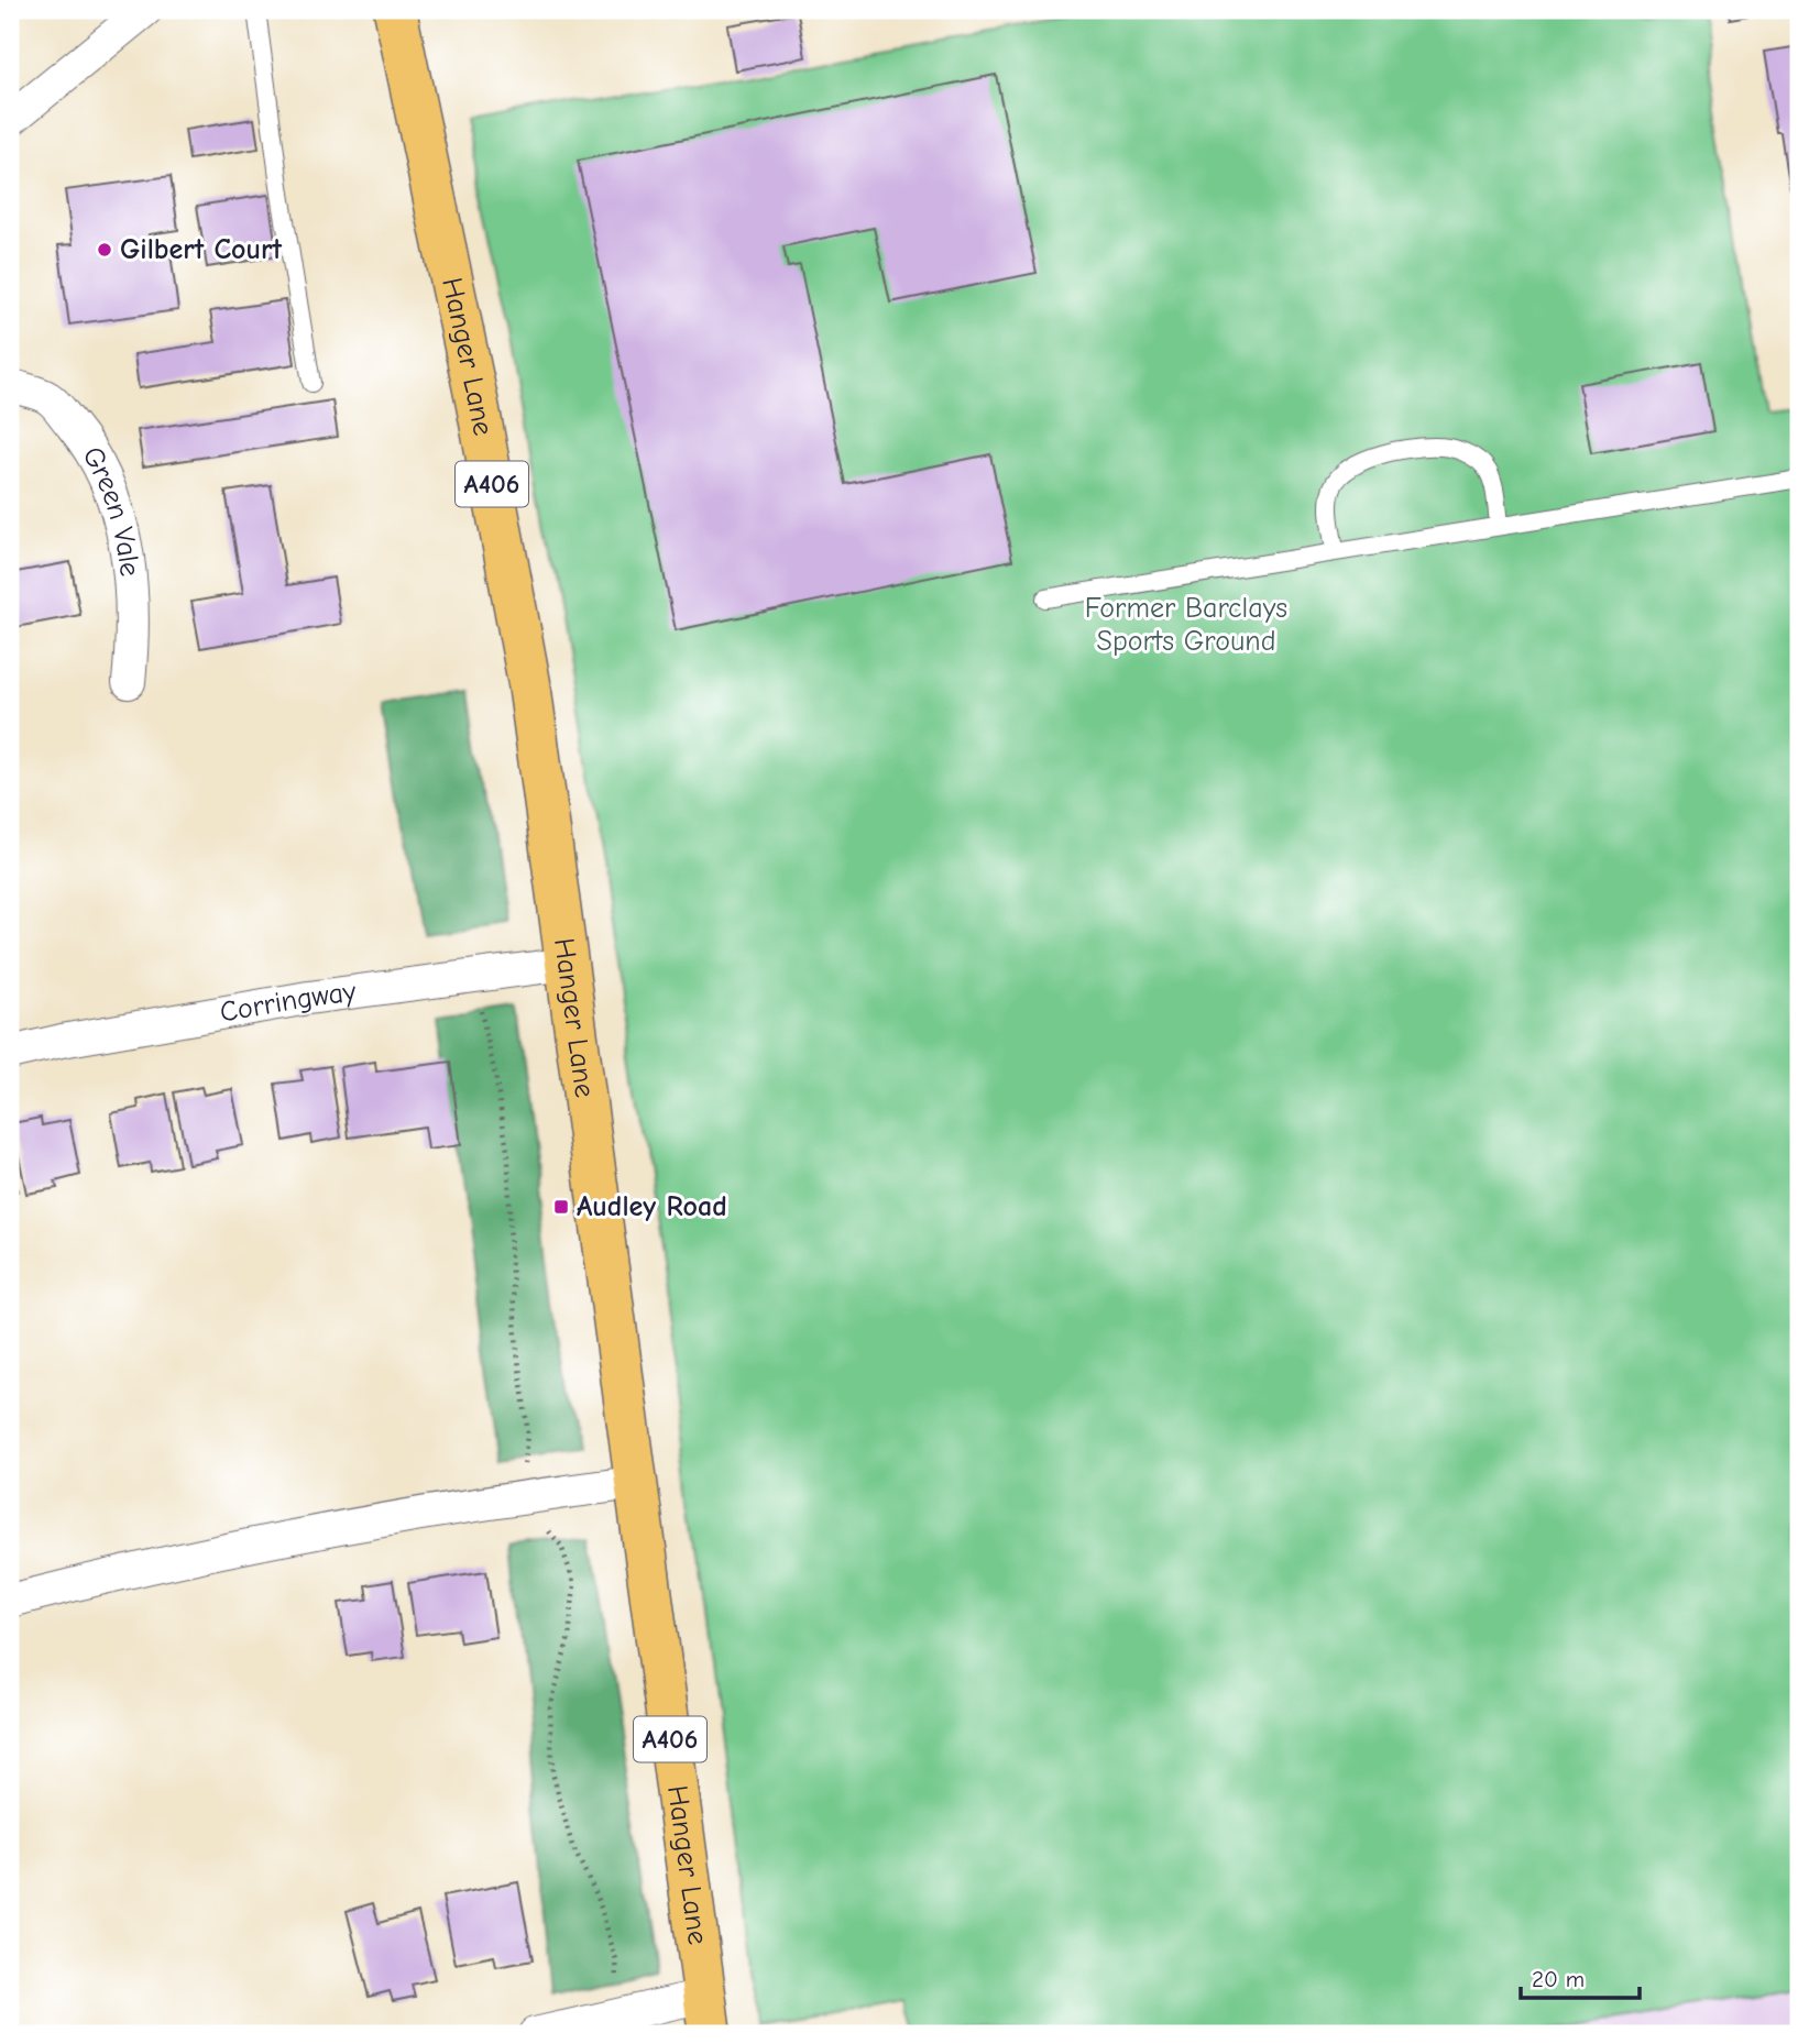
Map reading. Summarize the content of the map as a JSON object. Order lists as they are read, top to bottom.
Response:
{
  "streets": {
    "highway": ["Hanger Lane", "A406"],
    "street": ["Green Vale", "Corringway"]
  },
  "crossings": [
    ["Hanger Lane", "Corringway"]
  ],
  "parks": ["Former Barclays Sports Ground"],
  "places": {
    "other": ["Gilbert Court"],
    "transit": ["Audley Road"]
  },
  "scale_bar": "20 m"
}
